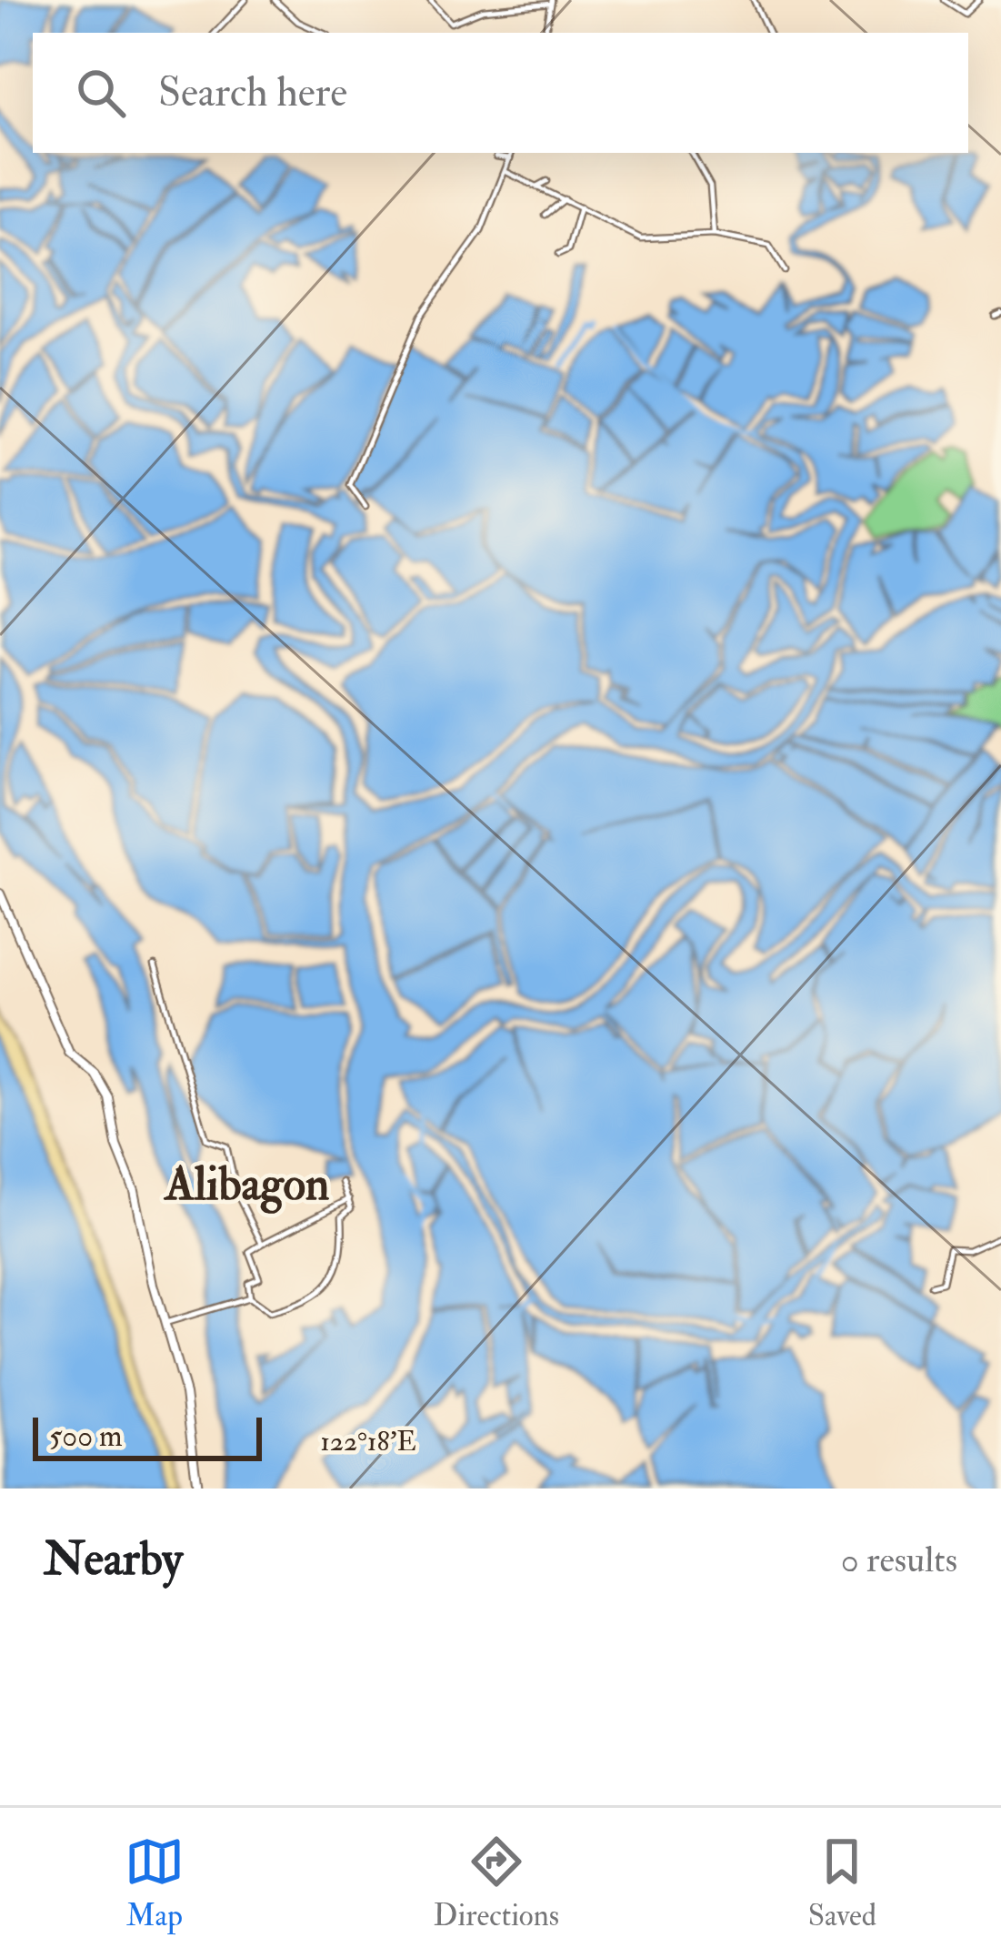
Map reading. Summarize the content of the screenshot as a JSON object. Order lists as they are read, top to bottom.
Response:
{
  "districts": ["Alibagon"],
  "scale_bar": "500 m",
  "page": {
    "search": "Search here",
    "scale": "500 m",
    "heading": ["Nearby", "0 results"],
    "nav": ["Map", "Directions", "Saved"]
  },
  "coordinates": ["122°18'E"]
}
